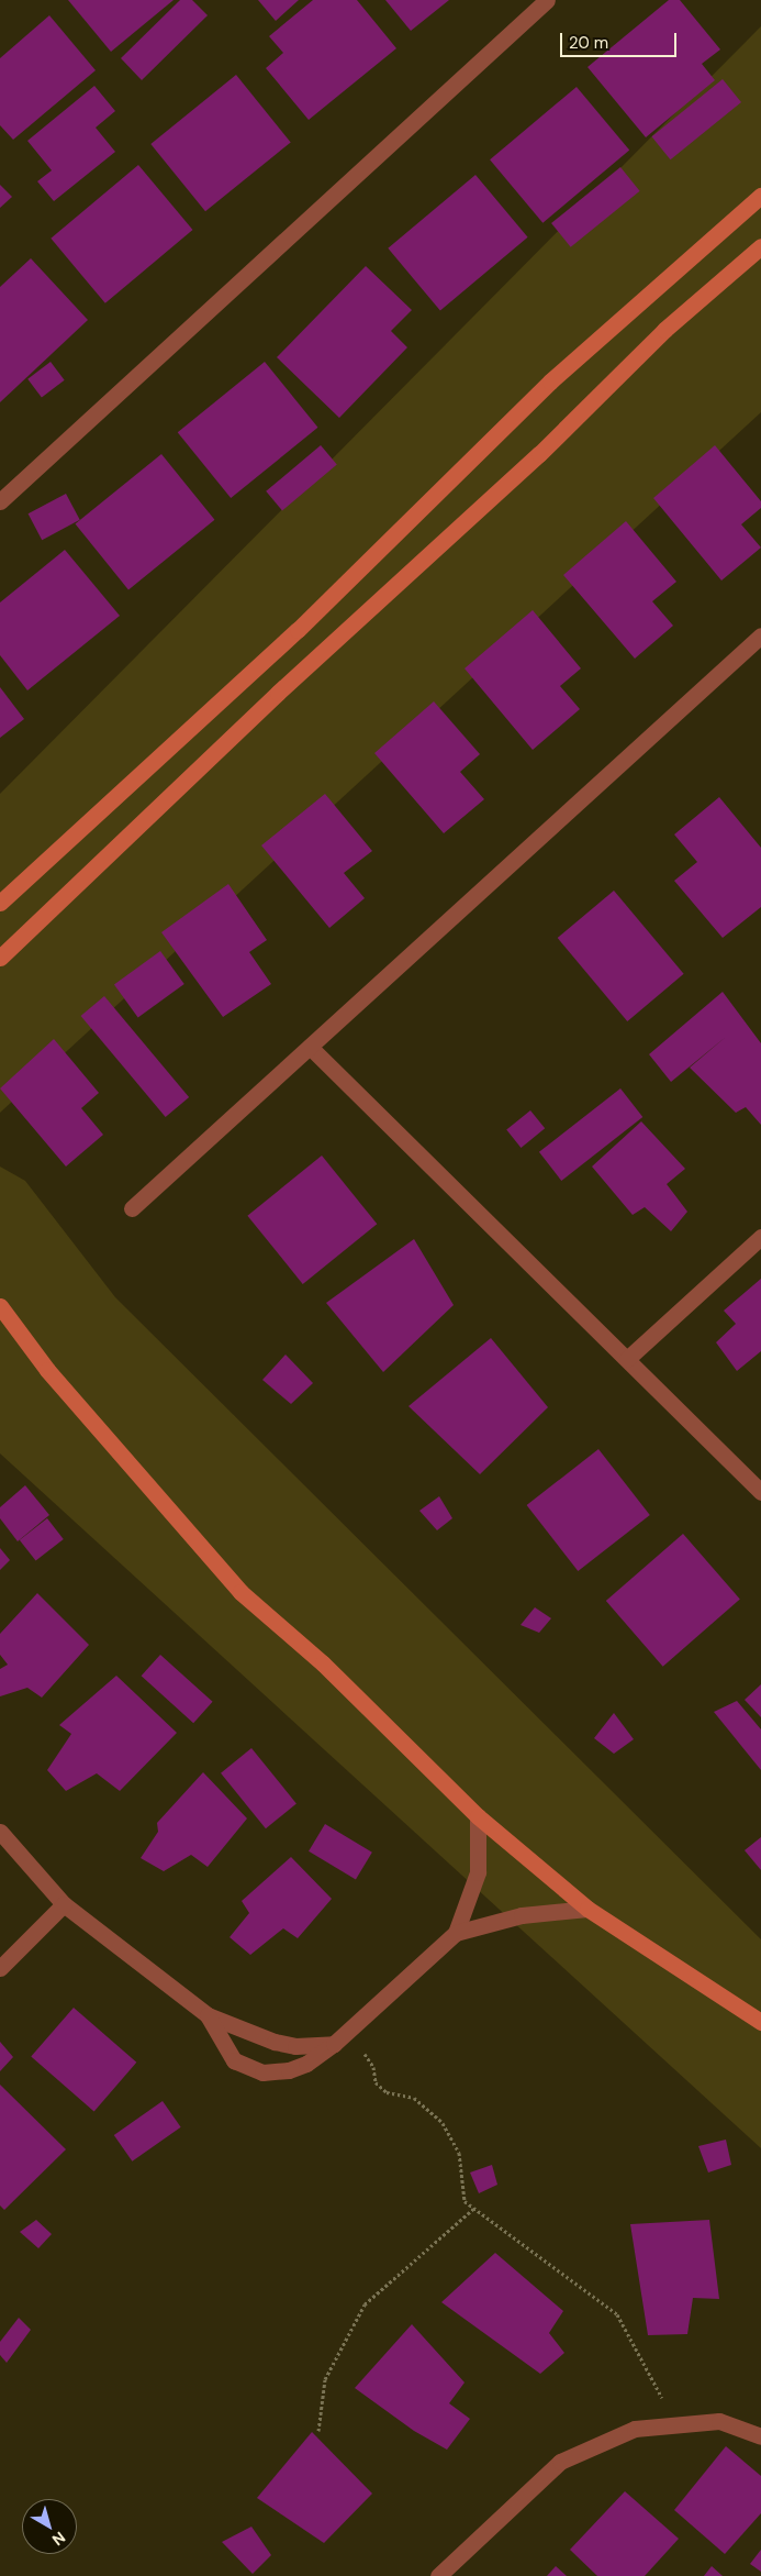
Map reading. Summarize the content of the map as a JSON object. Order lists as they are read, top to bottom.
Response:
{
  "scale_bar": "20 m",
  "north": "bottom right"
}
